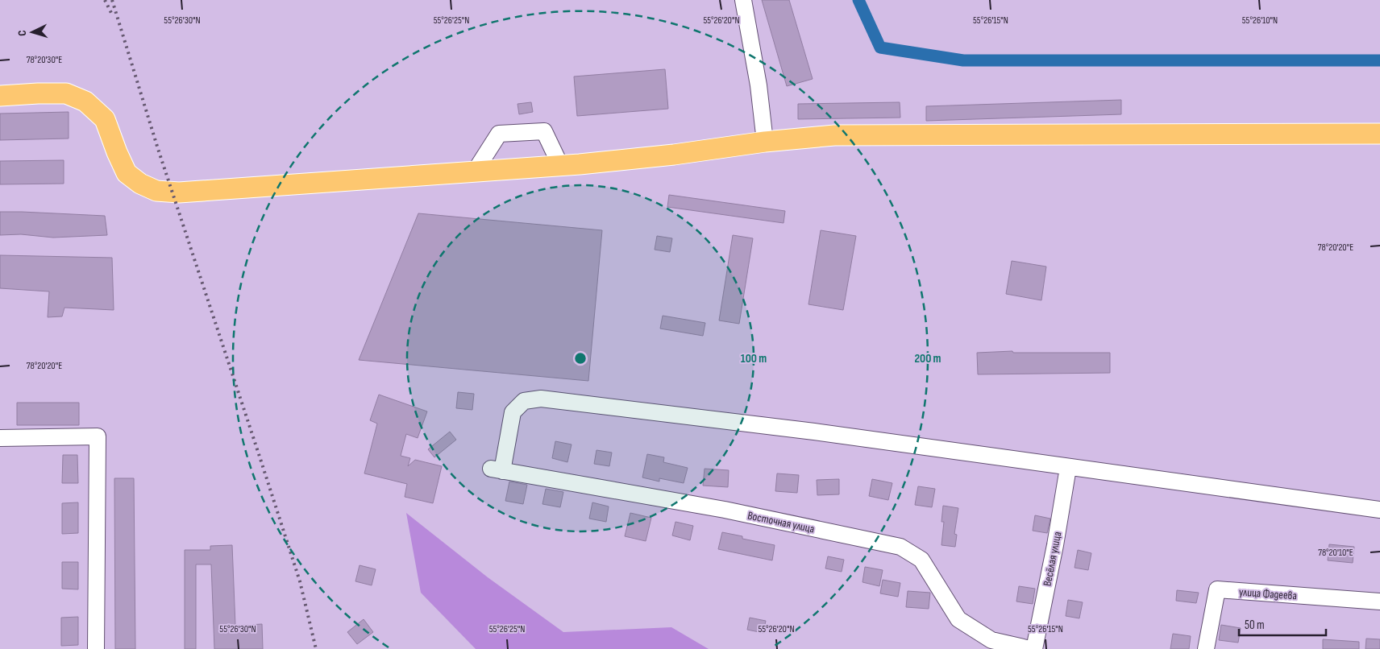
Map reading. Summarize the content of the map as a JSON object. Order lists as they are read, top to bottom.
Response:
{
  "streets": {
    "street": ["Восточная улица", "Весёлая улица", "улица Фадеева"]
  },
  "crossings": [
    ["Восточная улица", "Весёлая улица"]
  ],
  "scale_bar": "50 m",
  "north": "left",
  "coordinates": [
    "55°26'30\"N",
    "55°26'25\"N",
    "55°26'20\"N",
    "55°26'15\"N",
    "55°26'10\"N",
    "78°20'30\"E",
    "78°20'20\"E",
    "78°20'10\"E"
  ],
  "rings": ["100 m", "200 m"]
}
